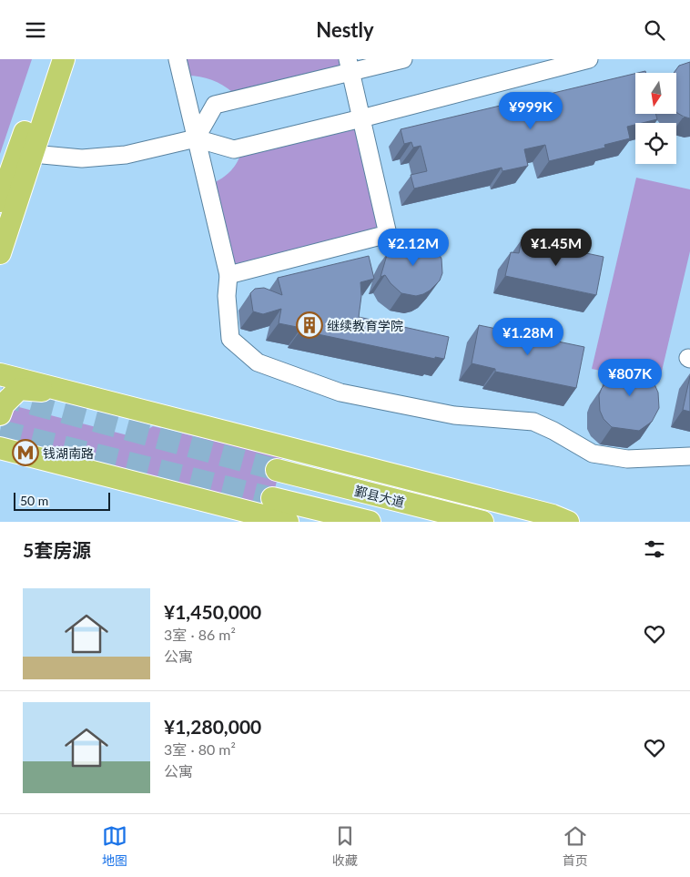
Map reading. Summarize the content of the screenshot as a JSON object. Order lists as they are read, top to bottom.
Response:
{
  "streets": {
    "main road": ["鄞县大道"]
  },
  "places": {
    "building": ["继续教育学院"],
    "metro station": ["钱湖南路"]
  },
  "scale_bar": "50 m",
  "north": "bottom",
  "page": {
    "header": "Nestly",
    "price": [
      "¥999K",
      "¥2.12M",
      "¥1.45M",
      "¥1.28M",
      "¥807K"
    ],
    "scale": "50 m",
    "heading": "5套房源",
    "list": [
      {
        "name": "¥1,450,000",
        "note": "3室 · 86 m² · 公寓"
      },
      {
        "name": "¥1,280,000",
        "note": "3室 · 80 m² · 公寓"
      }
    ],
    "tabs": ["地图", "收藏", "首页"]
  }
}
